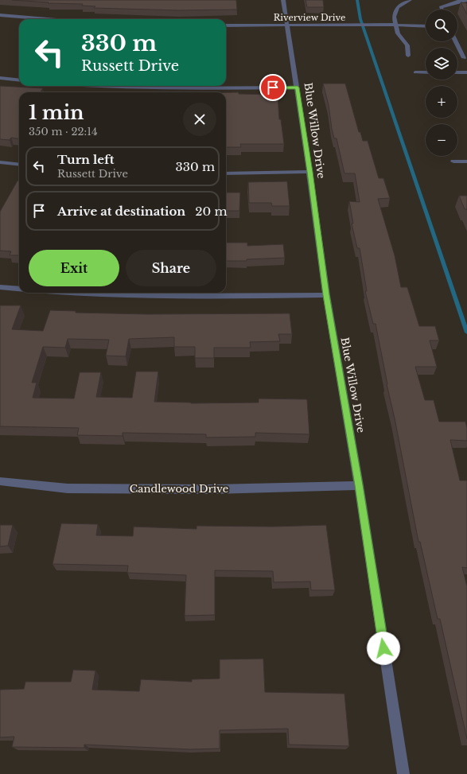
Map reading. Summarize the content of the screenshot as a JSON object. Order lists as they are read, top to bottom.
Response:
{
  "streets": {
    "street": ["Riverview Drive", "Blue Willow Drive", "Candlewood Drive"]
  },
  "crossings": [
    ["Riverview Drive", "Blue Willow Drive"],
    ["Blue Willow Drive", "Candlewood Drive"]
  ],
  "page": {
    "map_buttons": ["+", "−"],
    "turn": ["330 m", "Russett Drive"],
    "heading": ["1 min", "350 m · 22:14"],
    "list": [
      {
        "name": "Turn left",
        "note": "Russett Drive",
        "value": "330 m"
      },
      {
        "name": "Arrive at destination",
        "value": "20 m"
      }
    ],
    "buttons": ["Exit", "Share"]
  }
}
